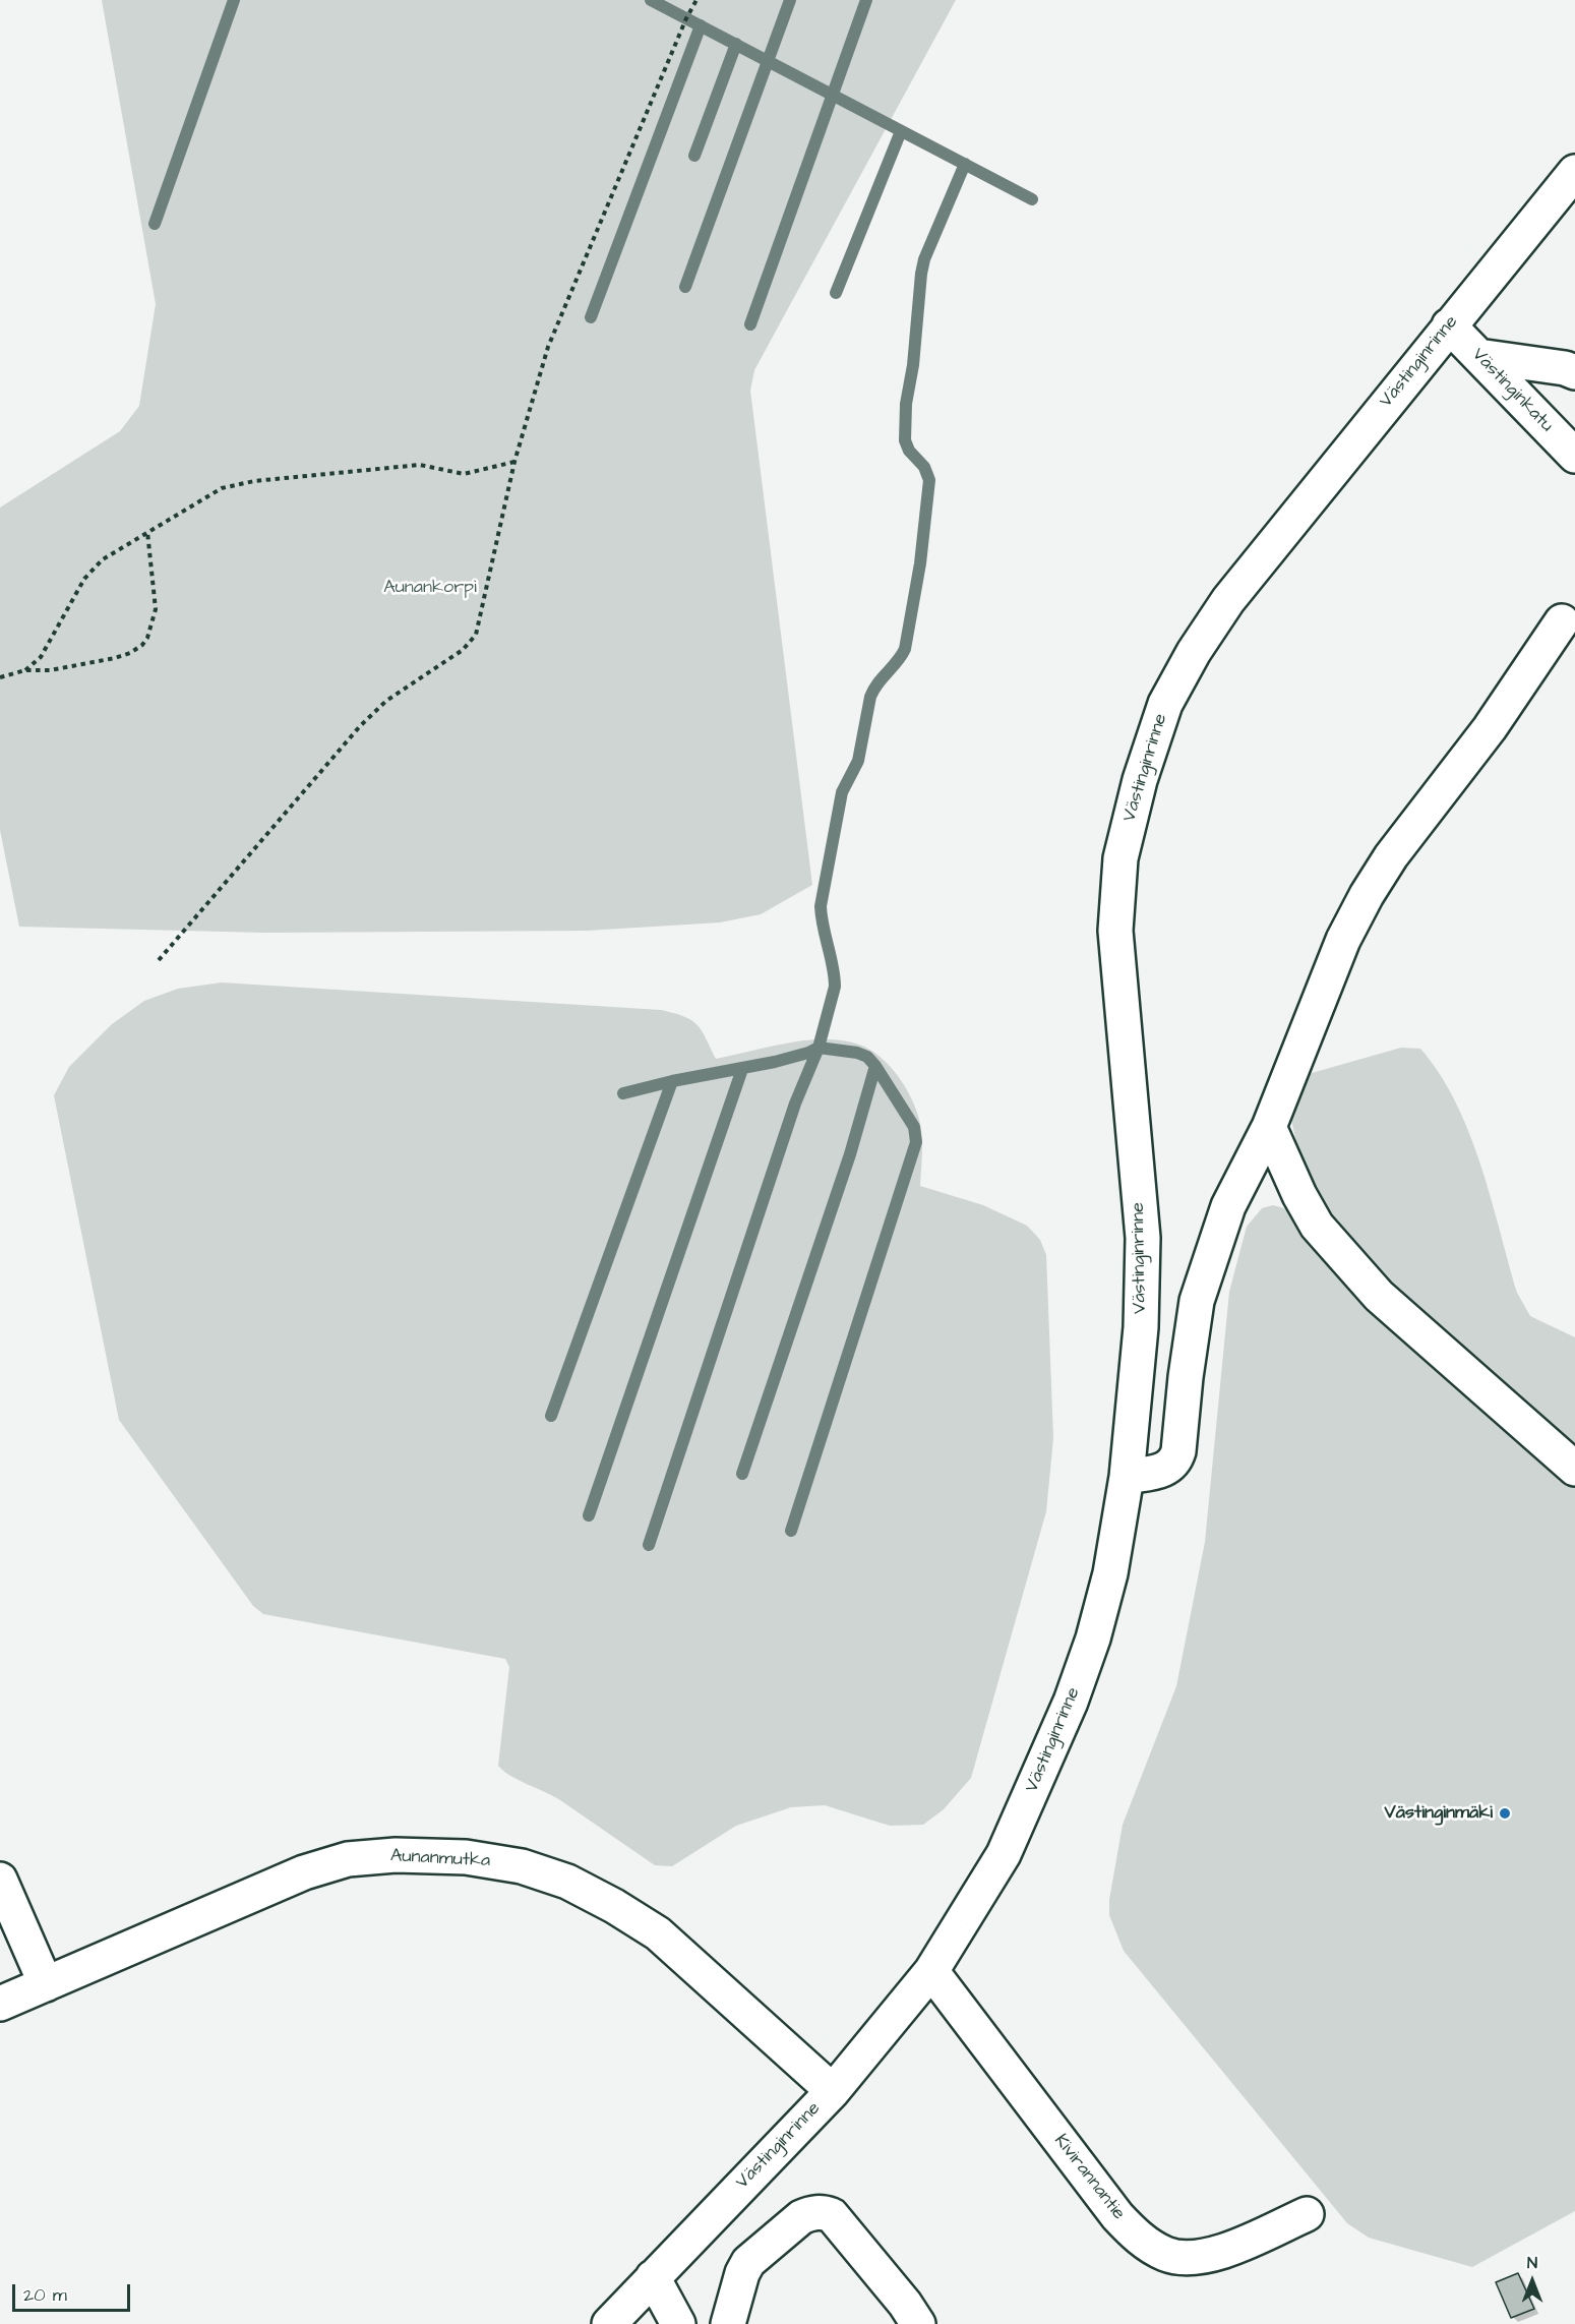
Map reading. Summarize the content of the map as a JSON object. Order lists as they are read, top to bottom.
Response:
{
  "streets": {
    "street": [
      "Västinginrinne",
      "Västinginkatu",
      "Aunanmutka",
      "Kivirannantie"
    ]
  },
  "crossings": [
    ["Västinginrinne", "Västinginkatu"],
    ["Västinginrinne", "Aunanmutka"],
    ["Västinginrinne", "Kivirannantie"]
  ],
  "parks": ["Aunankorpi"],
  "places": ["Västinginmäki"],
  "scale_bar": "20 m",
  "north": "top"
}
